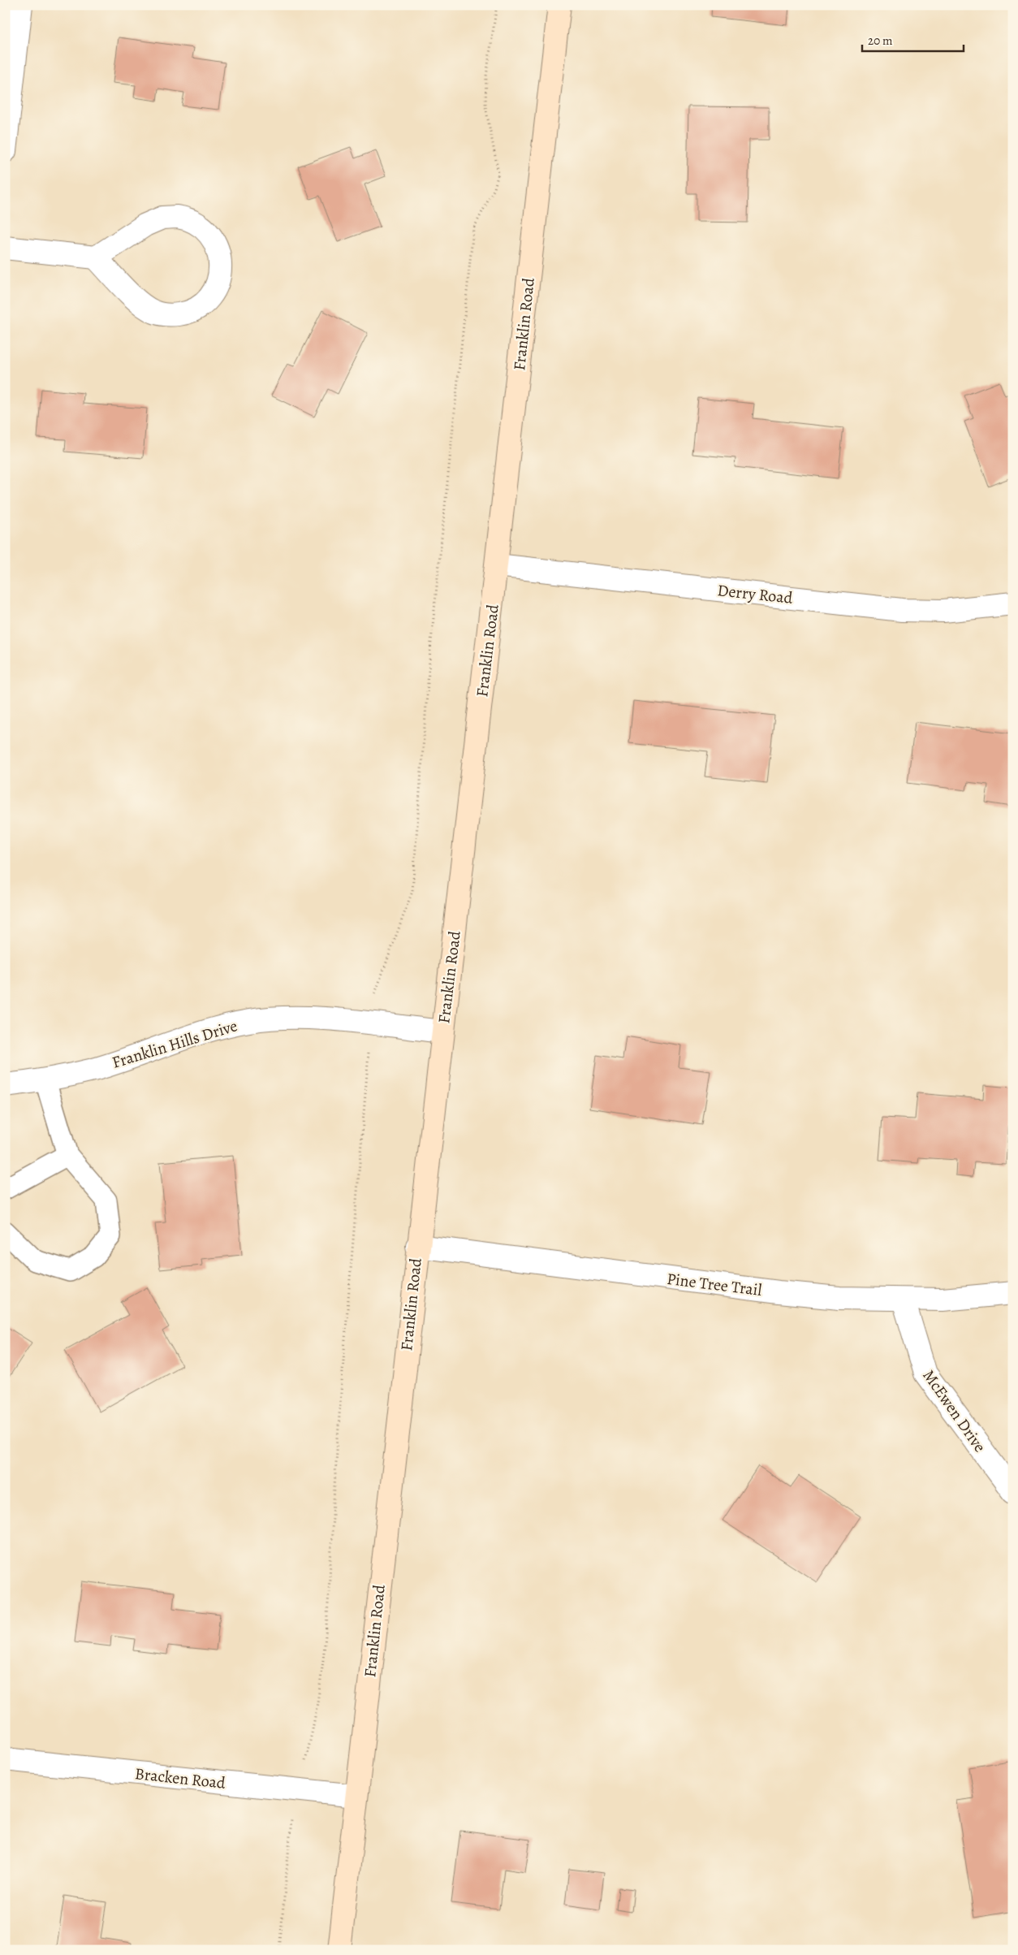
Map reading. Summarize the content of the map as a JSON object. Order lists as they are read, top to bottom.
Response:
{
  "streets": {
    "street": [
      "Franklin Road",
      "Derry Road",
      "Franklin Hills Drive",
      "Pine Tree Trail",
      "McEwen Drive",
      "Bracken Road"
    ]
  },
  "crossings": [
    ["Franklin Road", "Derry Road"],
    ["Franklin Road", "Franklin Hills Drive"],
    ["Franklin Road", "Pine Tree Trail"],
    ["Franklin Road", "Bracken Road"],
    ["Pine Tree Trail", "McEwen Drive"]
  ],
  "scale_bar": "20 m"
}
